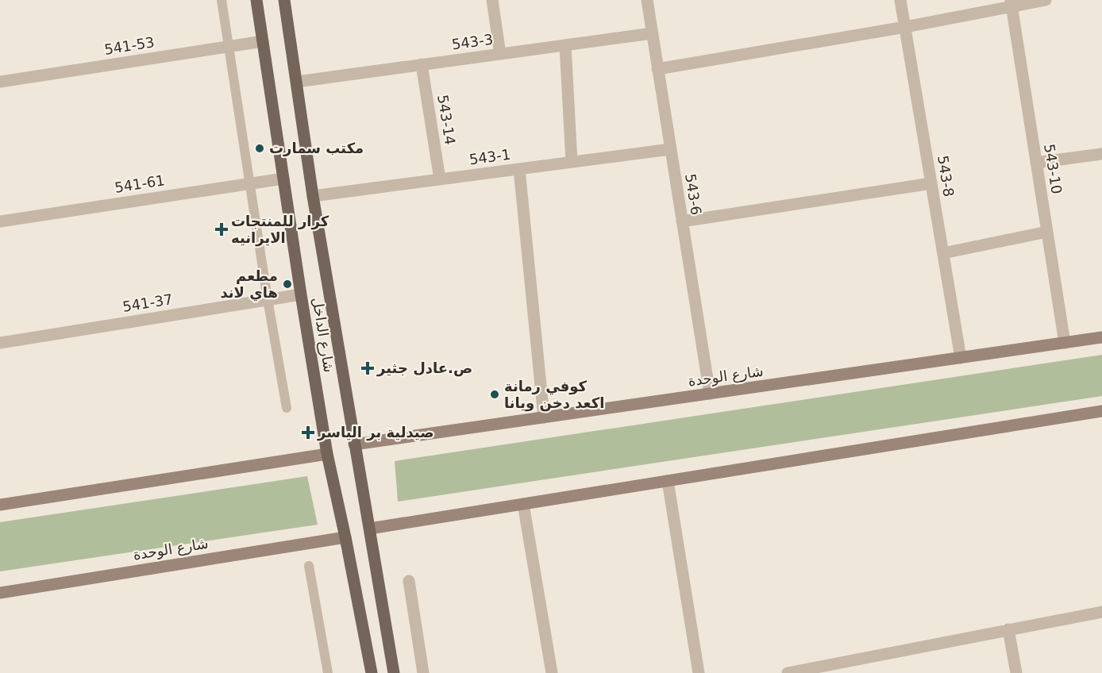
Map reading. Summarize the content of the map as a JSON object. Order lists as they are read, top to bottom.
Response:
{
  "streets": {
    "main road": ["شارع الداخل"],
    "street": [
      "543-3",
      "541-53",
      "543-14",
      "543-1",
      "543-10",
      "543-8",
      "541-61",
      "543-6",
      "541-37",
      "شارع الوحدة"
    ]
  },
  "crossings": [
    ["543-3", "543-14"],
    ["543-3", "543-6"],
    ["543-3", "شارع الداخل"],
    ["541-53", "شارع الداخل"],
    ["543-14", "543-1"],
    ["543-1", "543-6"],
    ["543-1", "شارع الداخل"],
    ["543-10", "شارع الوحدة"],
    ["543-8", "شارع الوحدة"],
    ["541-61", "شارع الداخل"],
    ["543-6", "شارع الوحدة"],
    ["541-37", "شارع الداخل"],
    ["شارع الداخل", "شارع الوحدة"]
  ],
  "places": {
    "other": ["مكتب سمارت", "مطعم هاي لاند", "كوفي رمانة اكعد دخن ويانا"],
    "health": ["كرار للمنتجات الايرانيه", "ص.عادل جثير", "صيدلية بر الياسر"]
  }
}
